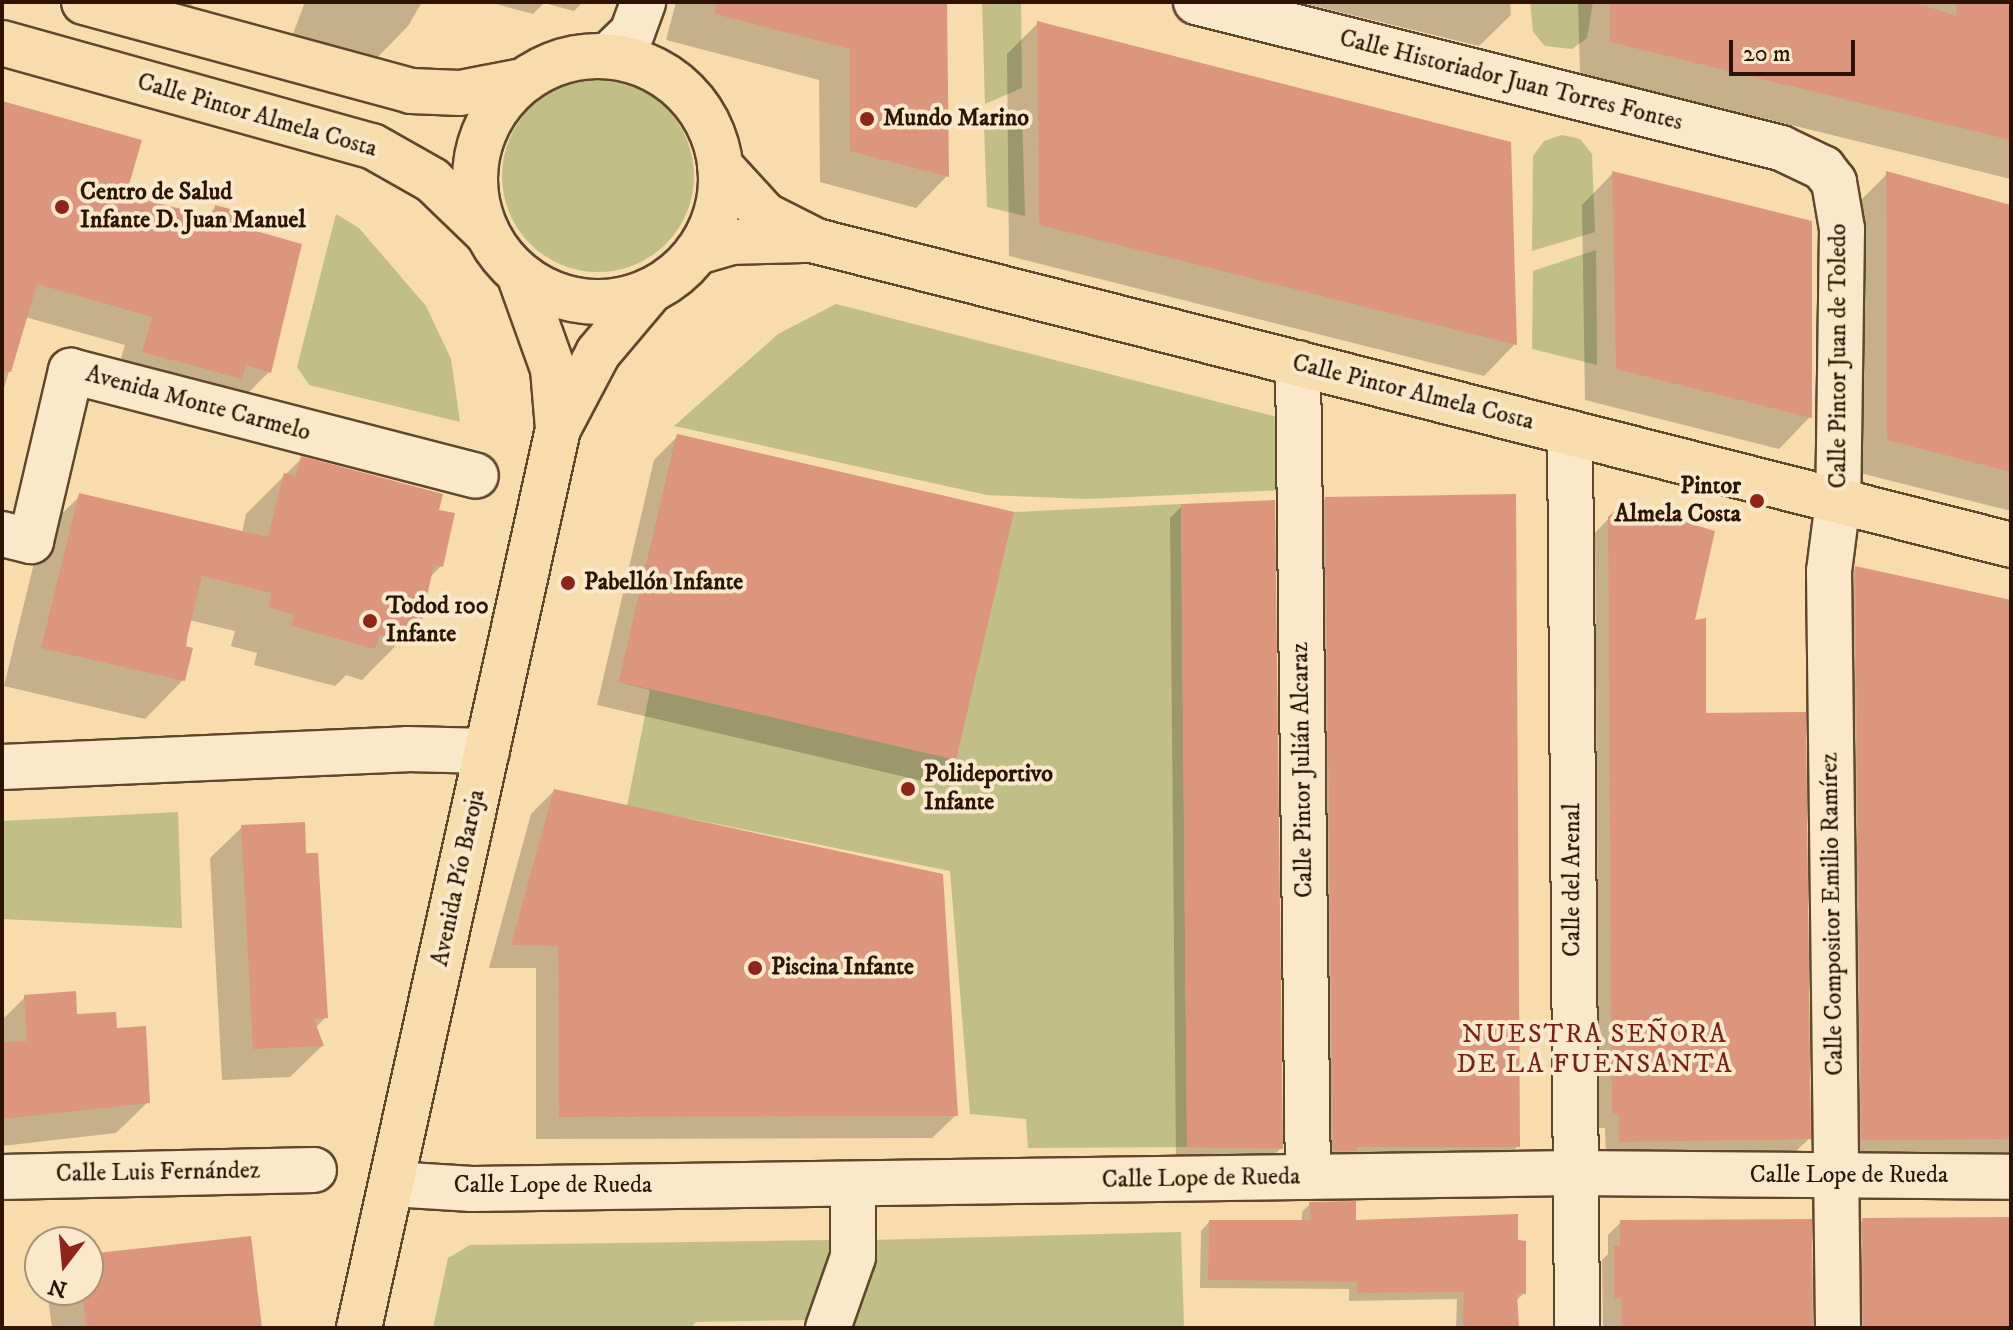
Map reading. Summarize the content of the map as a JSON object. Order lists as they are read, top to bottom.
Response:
{
  "streets": {
    "main road": ["Calle Pintor Almela Costa", "Avenida Pío Baroja"],
    "street": [
      "Calle Historiador Juan Torres Fontes",
      "Calle Pintor Juan de Toledo",
      "Avenida Monte Carmelo",
      "Calle Pintor Julián Alcaraz",
      "Calle del Arenal",
      "Calle Compositor Emilio Ramírez",
      "Calle Luis Fernández",
      "Calle Lope de Rueda"
    ]
  },
  "crossings": [
    ["Calle Historiador Juan Torres Fontes", "Calle Pintor Juan de Toledo"],
    ["Calle Pintor Almela Costa", "Calle Pintor Juan de Toledo"],
    ["Calle Pintor Almela Costa", "Calle Pintor Julián Alcaraz"],
    ["Calle Pintor Almela Costa", "Avenida Pío Baroja"],
    ["Calle Pintor Almela Costa", "Calle del Arenal"],
    ["Calle Pintor Almela Costa", "Calle Compositor Emilio Ramírez"],
    ["Calle Pintor Juan de Toledo", "Calle Compositor Emilio Ramírez"],
    ["Calle Pintor Julián Alcaraz", "Calle Lope de Rueda"],
    ["Avenida Pío Baroja", "Calle Lope de Rueda"],
    ["Calle del Arenal", "Calle Lope de Rueda"],
    ["Calle Compositor Emilio Ramírez", "Calle Lope de Rueda"]
  ],
  "districts": ["NUESTRA SEÑORA DE LA FUENSANTA"],
  "places": [
    "Mundo Marino",
    "Centro de Salud Infante D. Juan Manuel",
    "Pintor Almela Costa",
    "Pabellón Infante",
    "Todod 100 Infante",
    "Polideportivo Infante",
    "Piscina Infante"
  ],
  "scale_bar": "20 m",
  "north": "bottom"
}
